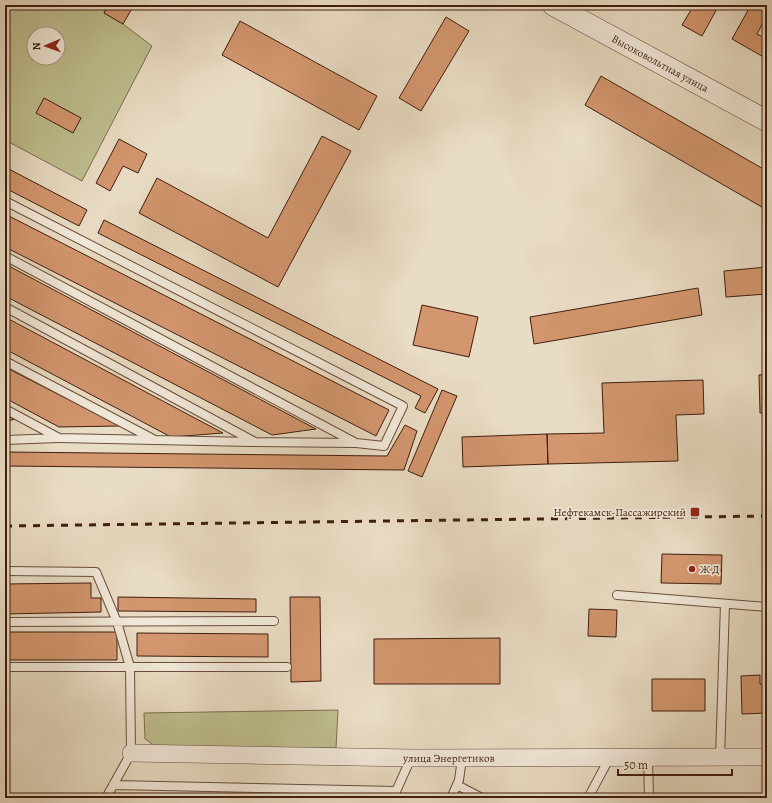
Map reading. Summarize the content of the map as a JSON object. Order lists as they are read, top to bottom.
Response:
{
  "streets": {
    "street": ["Высоковольтная улица", "улица Энергетиков"]
  },
  "places": {
    "transit": ["Нефтекамск-Пассажирский"],
    "other": ["Ж Д"]
  },
  "scale_bar": "50 m",
  "north": "left"
}
